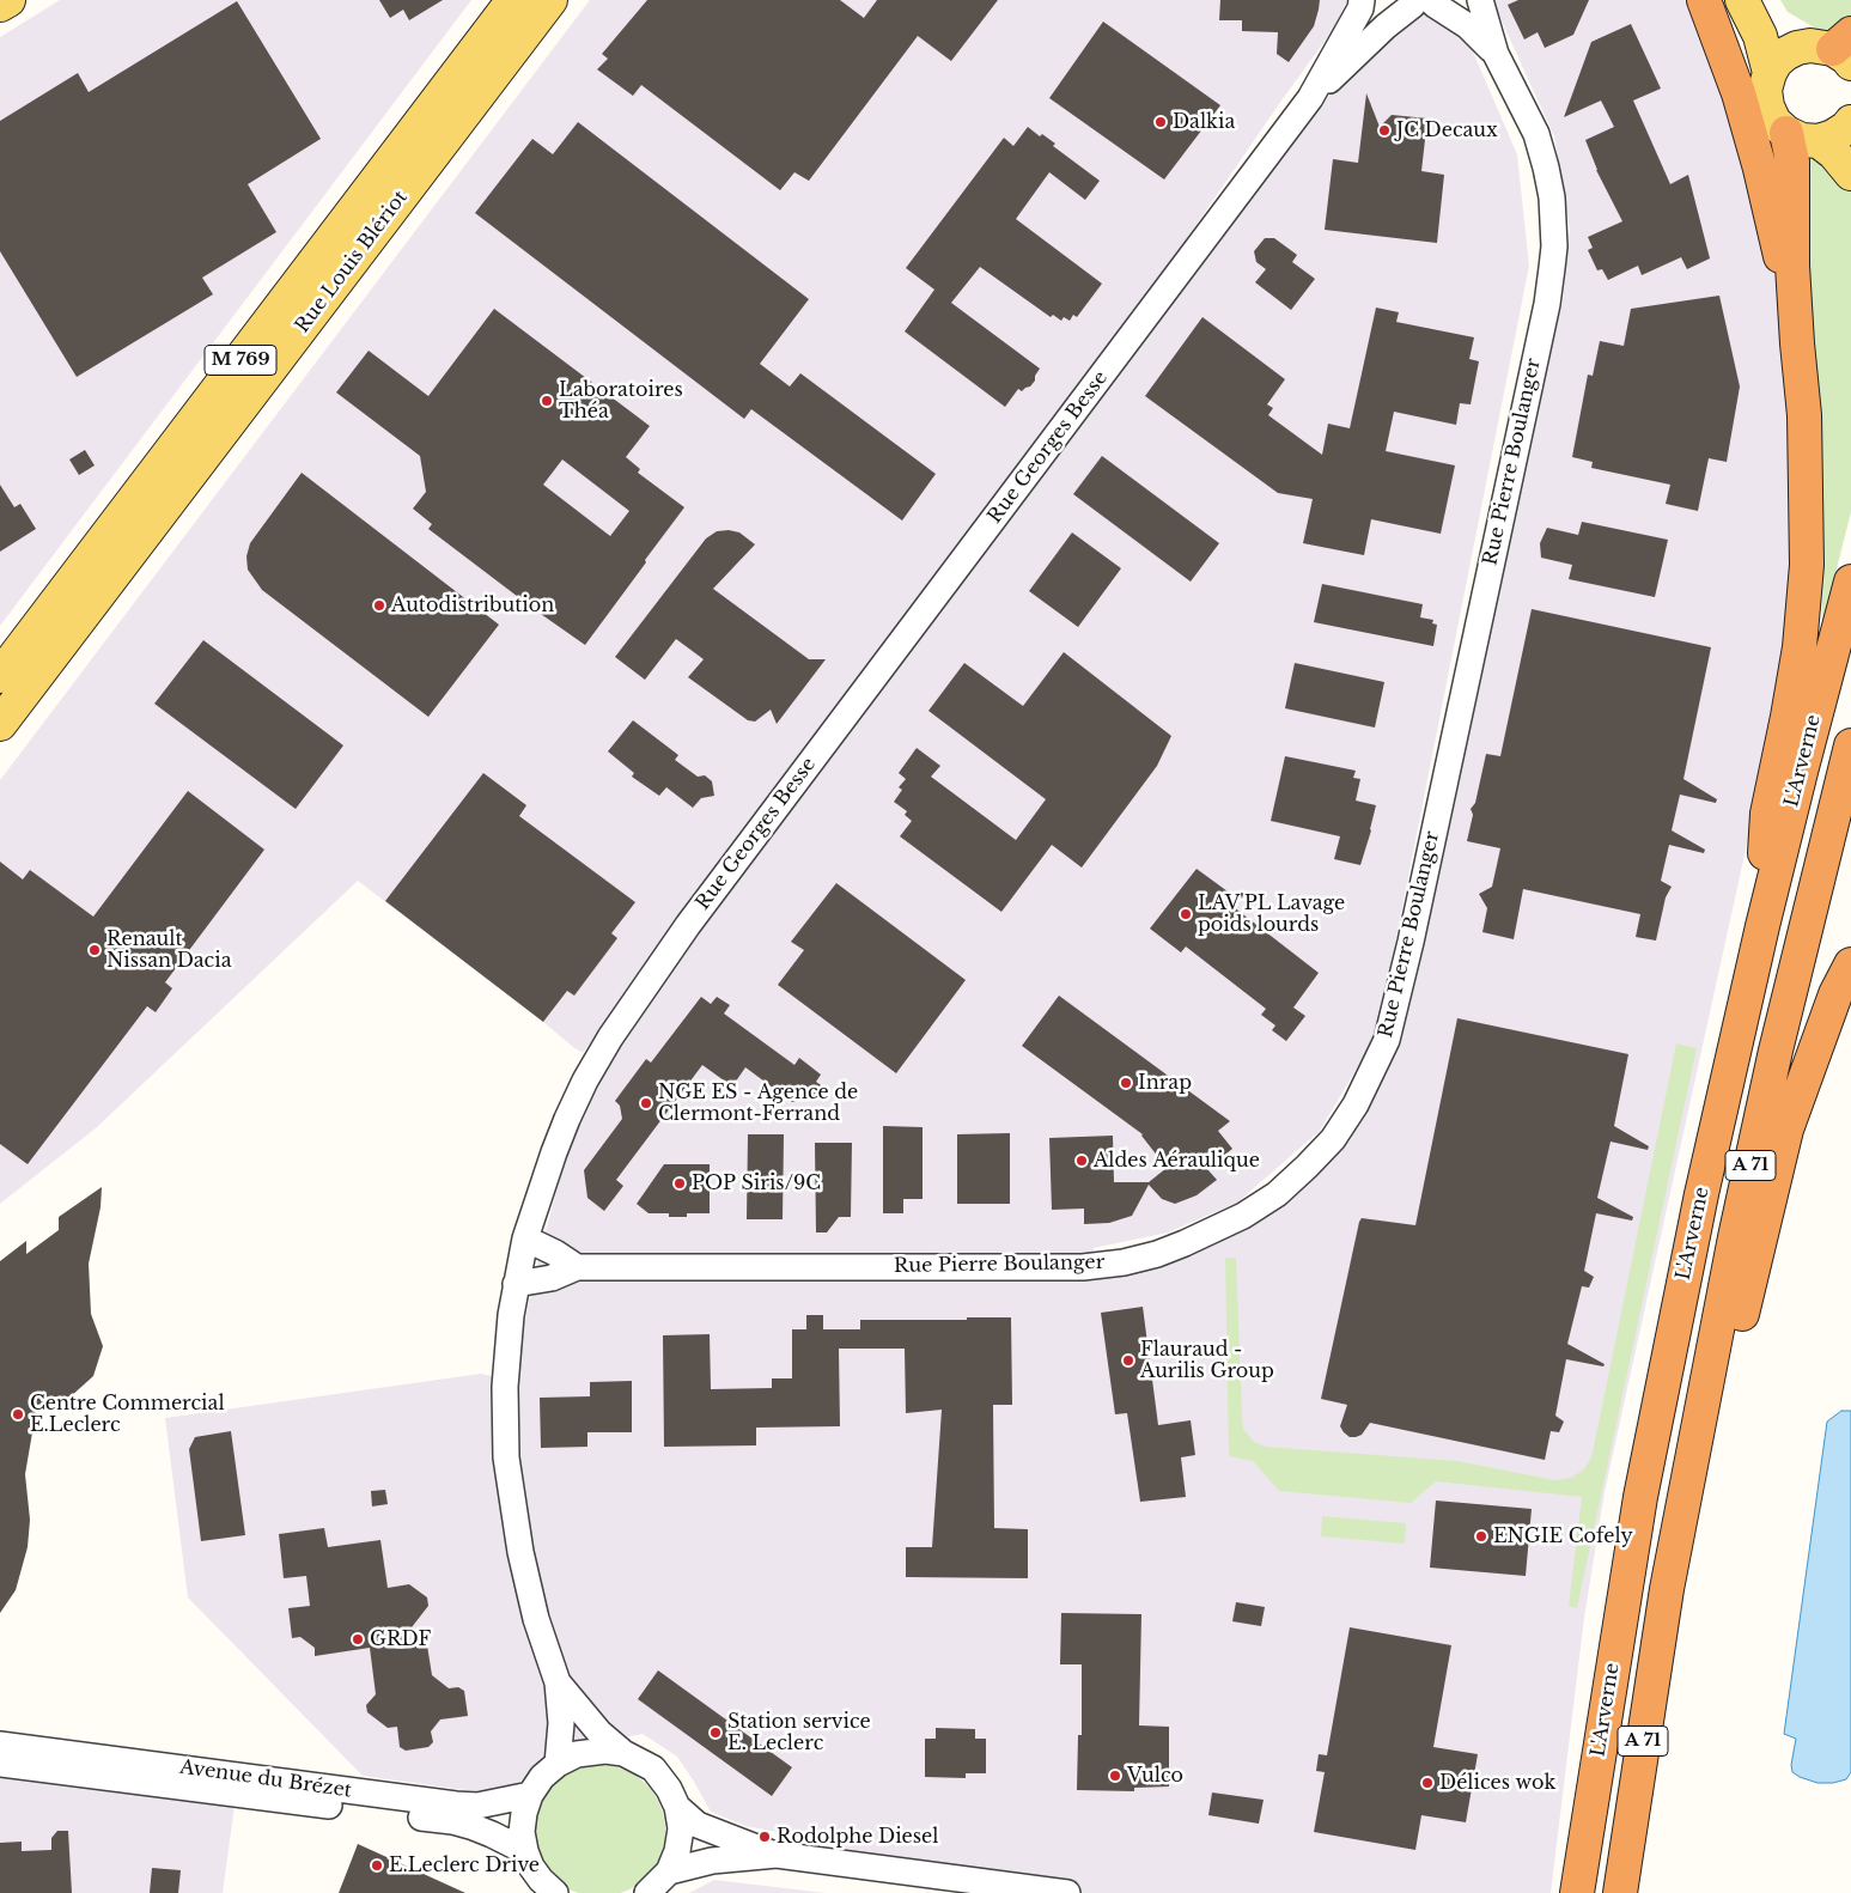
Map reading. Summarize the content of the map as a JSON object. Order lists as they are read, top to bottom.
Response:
{
  "streets": {
    "highway": ["L'Arverne", "A 71"],
    "main road": ["Rue Louis Blériot", "M 769"],
    "street": ["Rue Georges Besse", "Rue Pierre Boulanger", "Avenue du Brézet"]
  },
  "crossings": [
    ["Rue Georges Besse", "Rue Pierre Boulanger"]
  ],
  "places": [
    "Dalkia",
    "JC Decaux",
    "Laboratoires Théa",
    "Autodistribution",
    "LAV'PL Lavage poids lourds",
    "Renault Nissan Dacia",
    "Inrap",
    "NGE ES - Agence de Clermont-Ferrand",
    "Aldes Aéraulique",
    "POP Siris/9C",
    "Flauraud - Aurilis Group",
    "Centre Commercial E.Leclerc",
    "ENGIE Cofely",
    "GRDF",
    "Station service E. Leclerc",
    "Vulco",
    "Délices wok",
    "Rodolphe Diesel",
    "E.Leclerc Drive"
  ]
}
